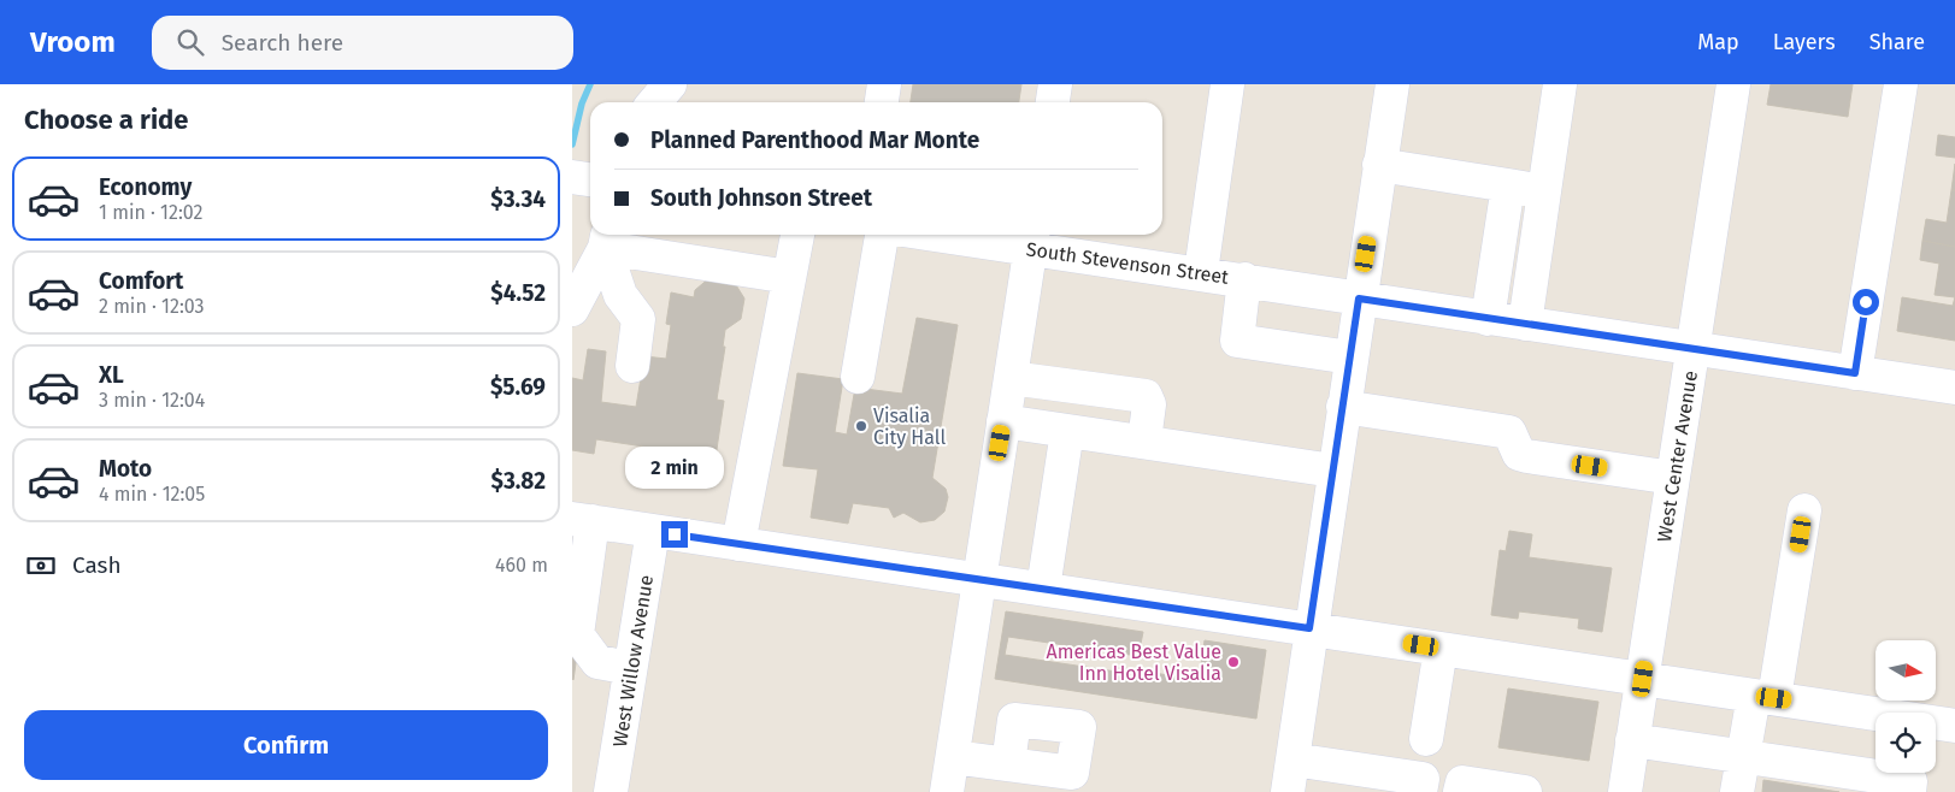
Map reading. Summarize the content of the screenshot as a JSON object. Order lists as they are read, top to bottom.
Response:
{
  "streets": {
    "street": ["South Stevenson Street", "West Center Avenue", "West Willow Avenue"]
  },
  "crossings": [
    ["South Stevenson Street", "West Center Avenue"]
  ],
  "places": ["Visalia City Hall", "Americas Best Value Inn Hotel Visalia"],
  "north": "right",
  "page": {
    "header": "Vroom",
    "search": "Search here",
    "nav": ["Map", "Layers", "Share"],
    "heading": "Choose a ride",
    "banner": ["Planned Parenthood Mar Monte", "South Johnson Street"],
    "list": [
      {
        "name": "Economy",
        "note": "1 min · 12:02",
        "value": "$3.34"
      },
      {
        "name": "Comfort",
        "note": "2 min · 12:03",
        "value": "$4.52"
      },
      {
        "name": "XL",
        "note": "3 min · 12:04",
        "value": "$5.69"
      },
      {
        "name": "Moto",
        "note": "4 min · 12:05",
        "value": "$3.82"
      }
    ],
    "bubble": "2 min",
    "pay": ["Cash", "460 m"],
    "buttons": "Confirm"
  }
}
